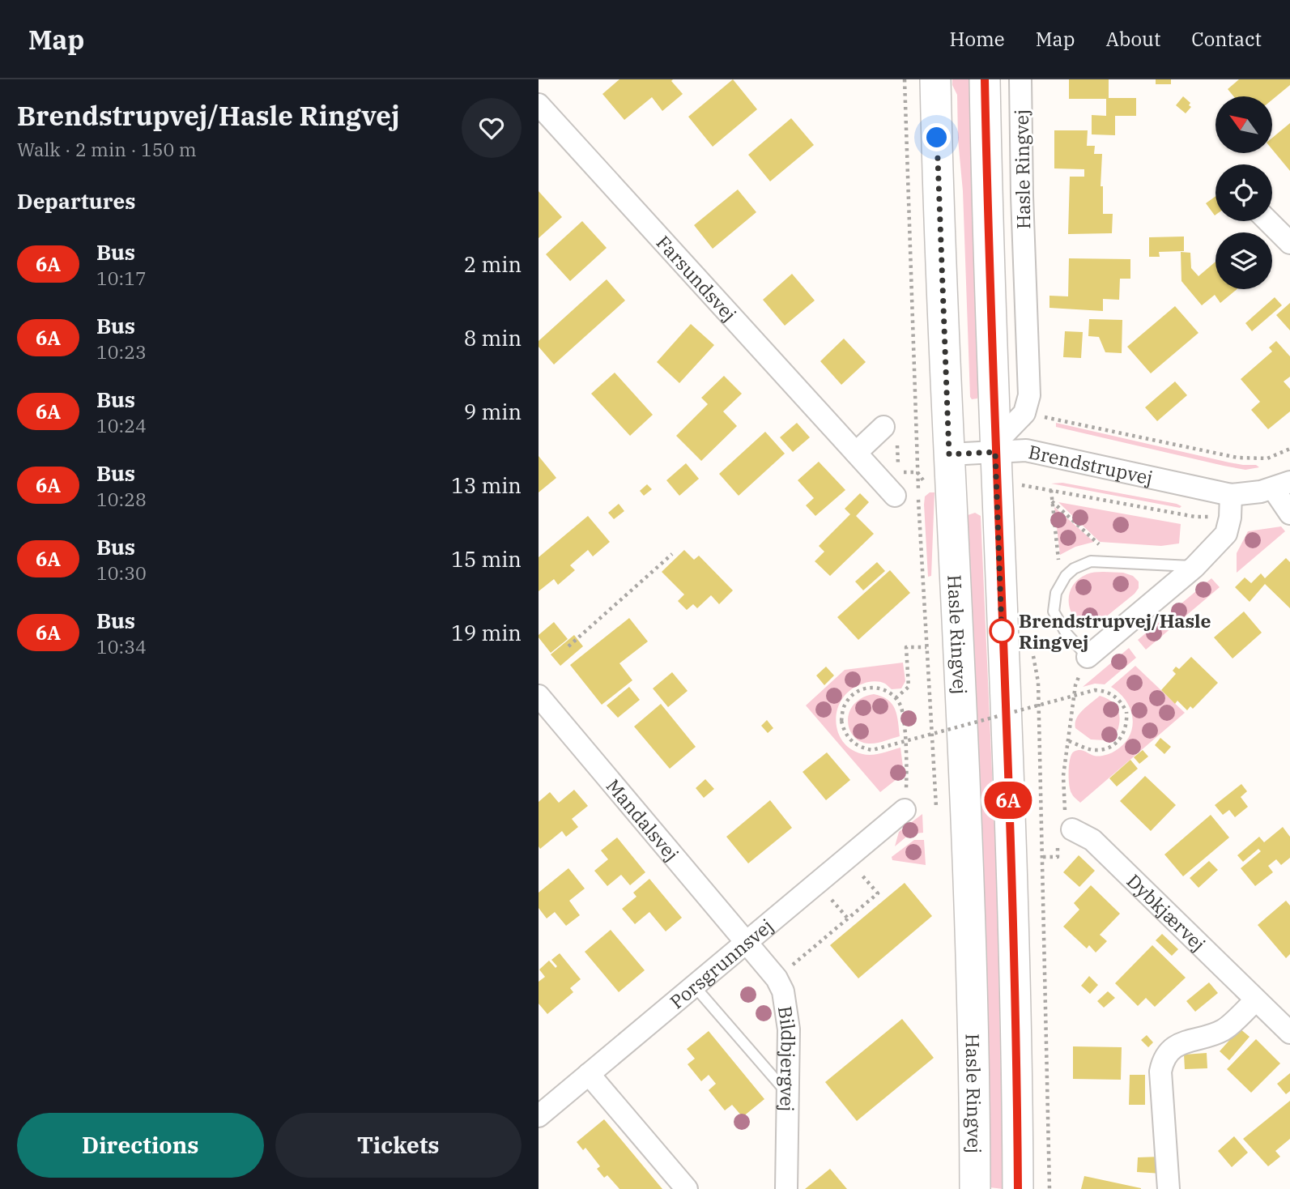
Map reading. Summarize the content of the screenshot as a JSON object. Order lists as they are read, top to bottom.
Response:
{
  "streets": {
    "main road": ["Hasle Ringvej"],
    "street": [
      "Farsundsvej",
      "Brendstrupvej",
      "Mandalsvej",
      "Dybkjærvej",
      "Porsgrunnsvej",
      "Bildbjergvej"
    ]
  },
  "crossings": [
    ["Hasle Ringvej", "Brendstrupvej"],
    ["Mandalsvej", "Porsgrunnsvej"],
    ["Mandalsvej", "Bildbjergvej"],
    ["Porsgrunnsvej", "Bildbjergvej"]
  ],
  "places": ["Brendstrupvej/Hasle Ringvej"],
  "lines": ["bus line 6A"],
  "north": "top left",
  "page": {
    "header": "Map",
    "nav": [
      "Home",
      "Map",
      "About",
      "Contact"
    ],
    "heading": [
      ["Brendstrupvej/Hasle Ringvej", "Walk · 2 min · 150 m"],
      "Departures"
    ],
    "on_map": "6A",
    "list": [
      {
        "mark": "6A",
        "name": "Bus",
        "note": "10:17",
        "value": "2 min"
      },
      {
        "mark": "6A",
        "name": "Bus",
        "note": "10:23",
        "value": "8 min"
      },
      {
        "mark": "6A",
        "name": "Bus",
        "note": "10:24",
        "value": "9 min"
      },
      {
        "mark": "6A",
        "name": "Bus",
        "note": "10:28",
        "value": "13 min"
      },
      {
        "mark": "6A",
        "name": "Bus",
        "note": "10:30",
        "value": "15 min"
      },
      {
        "mark": "6A",
        "name": "Bus",
        "note": "10:34",
        "value": "19 min"
      }
    ],
    "buttons": ["Directions", "Tickets"]
  }
}
